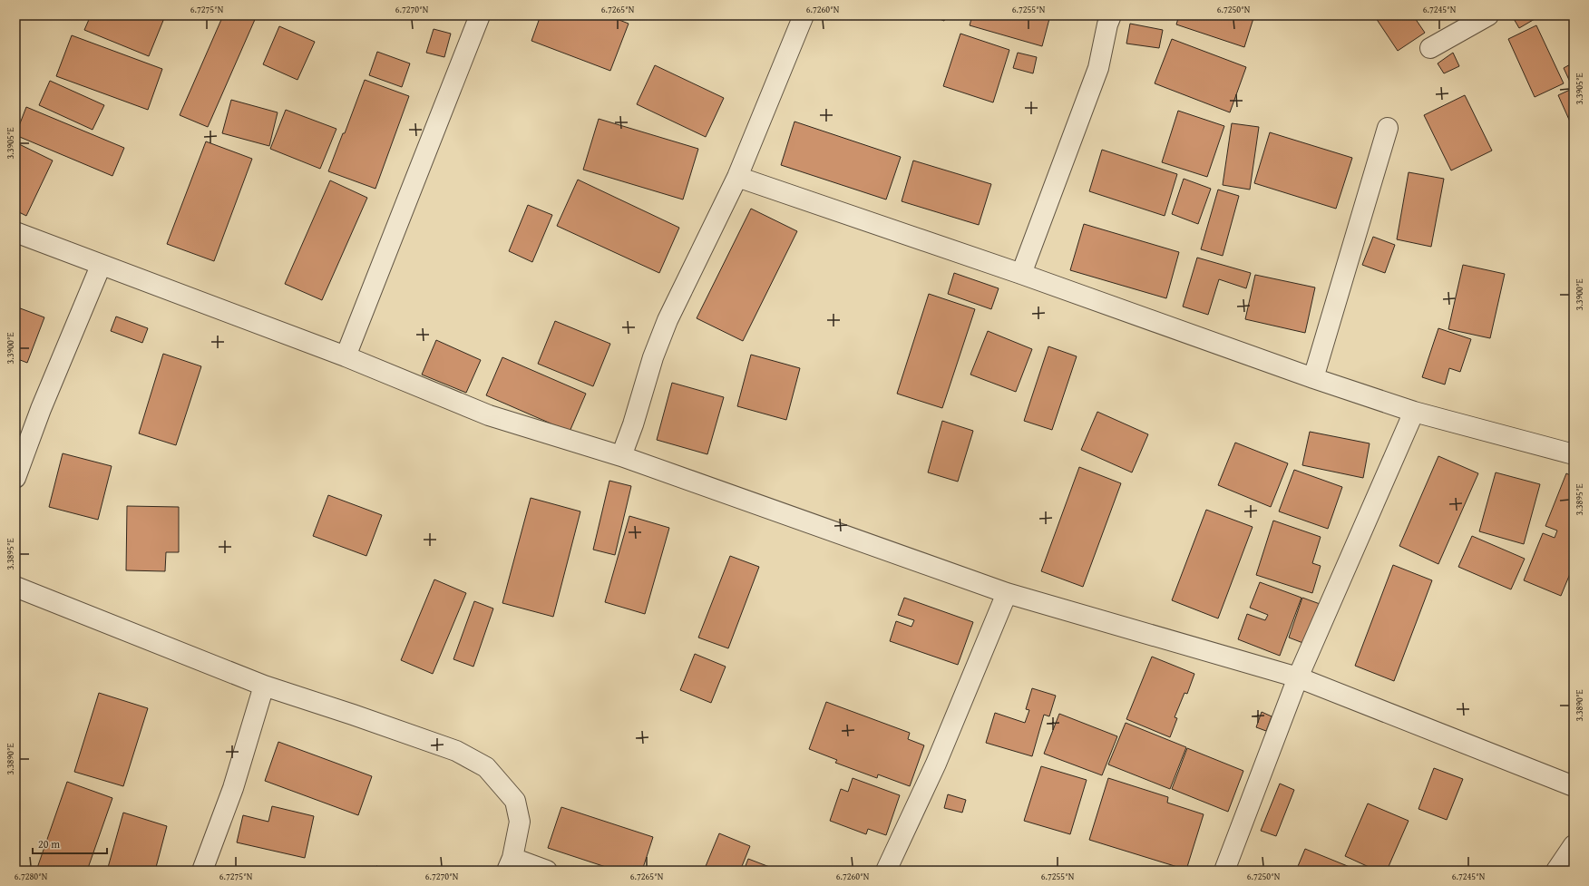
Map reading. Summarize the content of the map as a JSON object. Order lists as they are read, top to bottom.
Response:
{
  "scale_bar": "20 m",
  "coordinates": [
    "6.7275°N",
    "6.7270°N",
    "6.7265°N",
    "6.7260°N",
    "6.7255°N",
    "6.7250°N",
    "6.7245°N",
    "3.3905°E",
    "3.3900°E",
    "3.3895°E",
    "3.3890°E",
    "6.7280°N"
  ]
}
